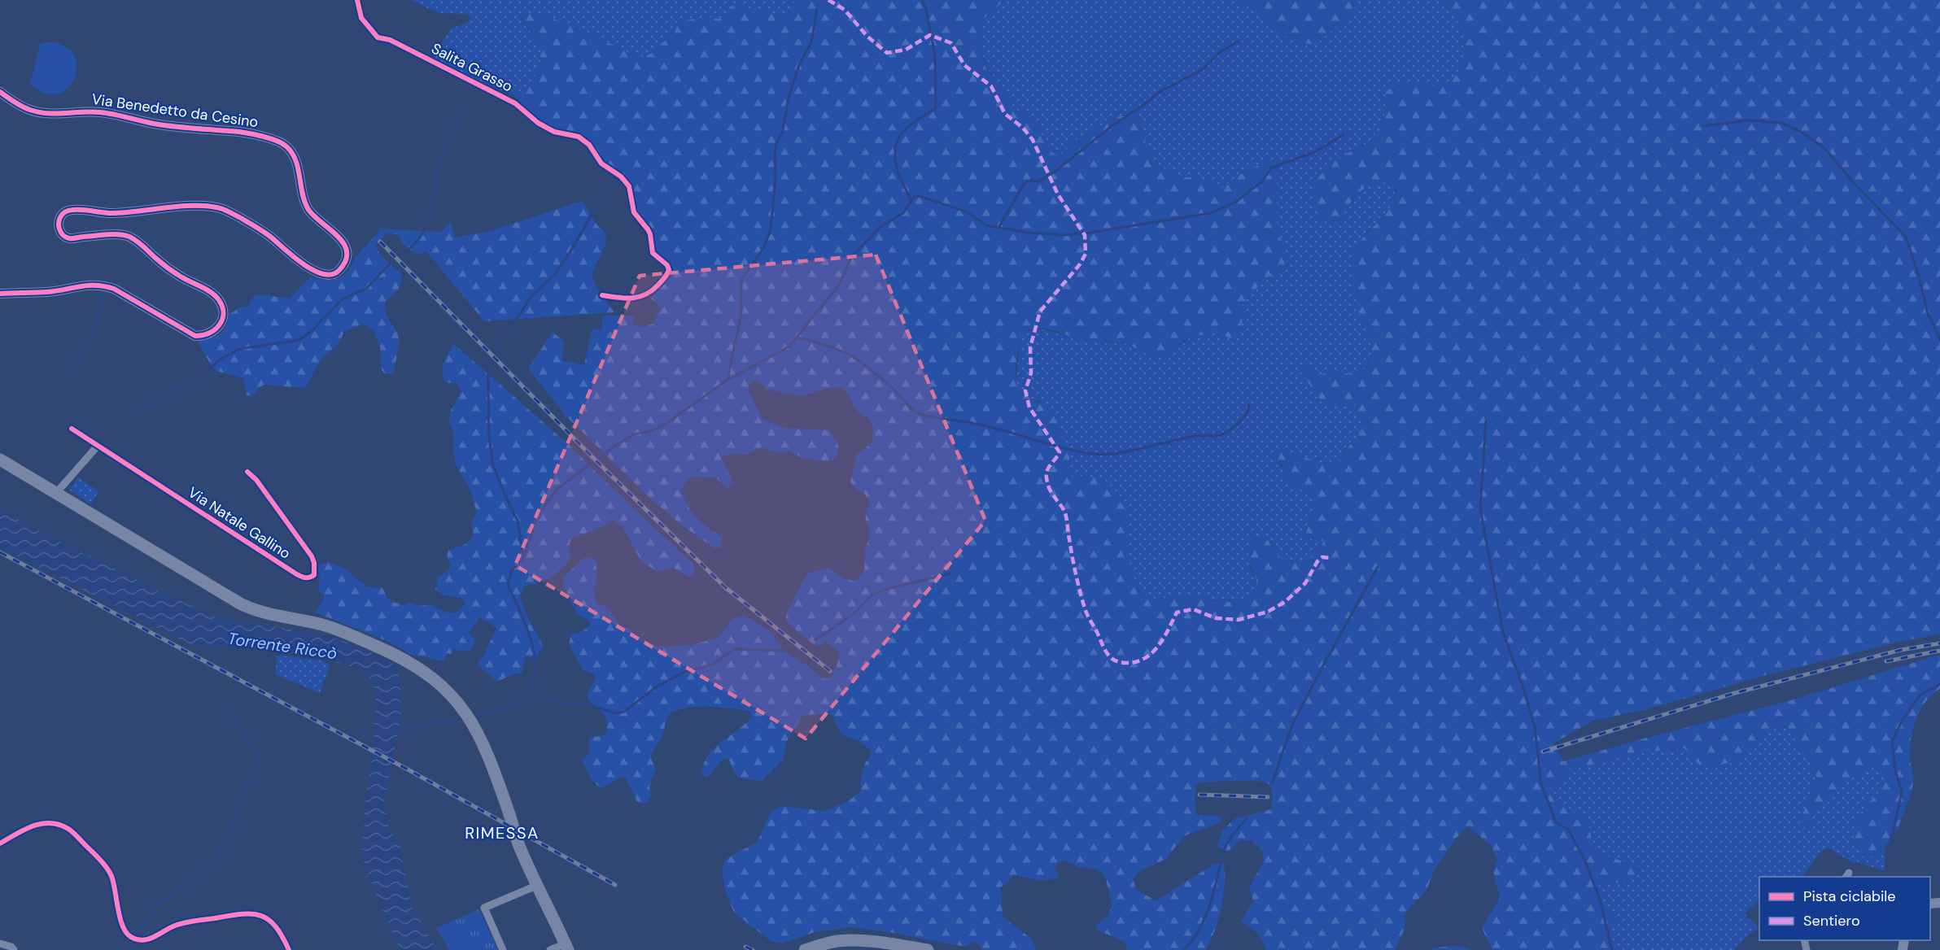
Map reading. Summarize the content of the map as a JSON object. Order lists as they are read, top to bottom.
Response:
{
  "streets": {
    "street": ["Salita Grasso", "Via Benedetto da Cesino", "Via Natale Gallino"]
  },
  "districts": ["RIMESSA"],
  "water": ["Torrente Riccò"],
  "legend": ["Pista ciclabile", "Sentiero"]
}
